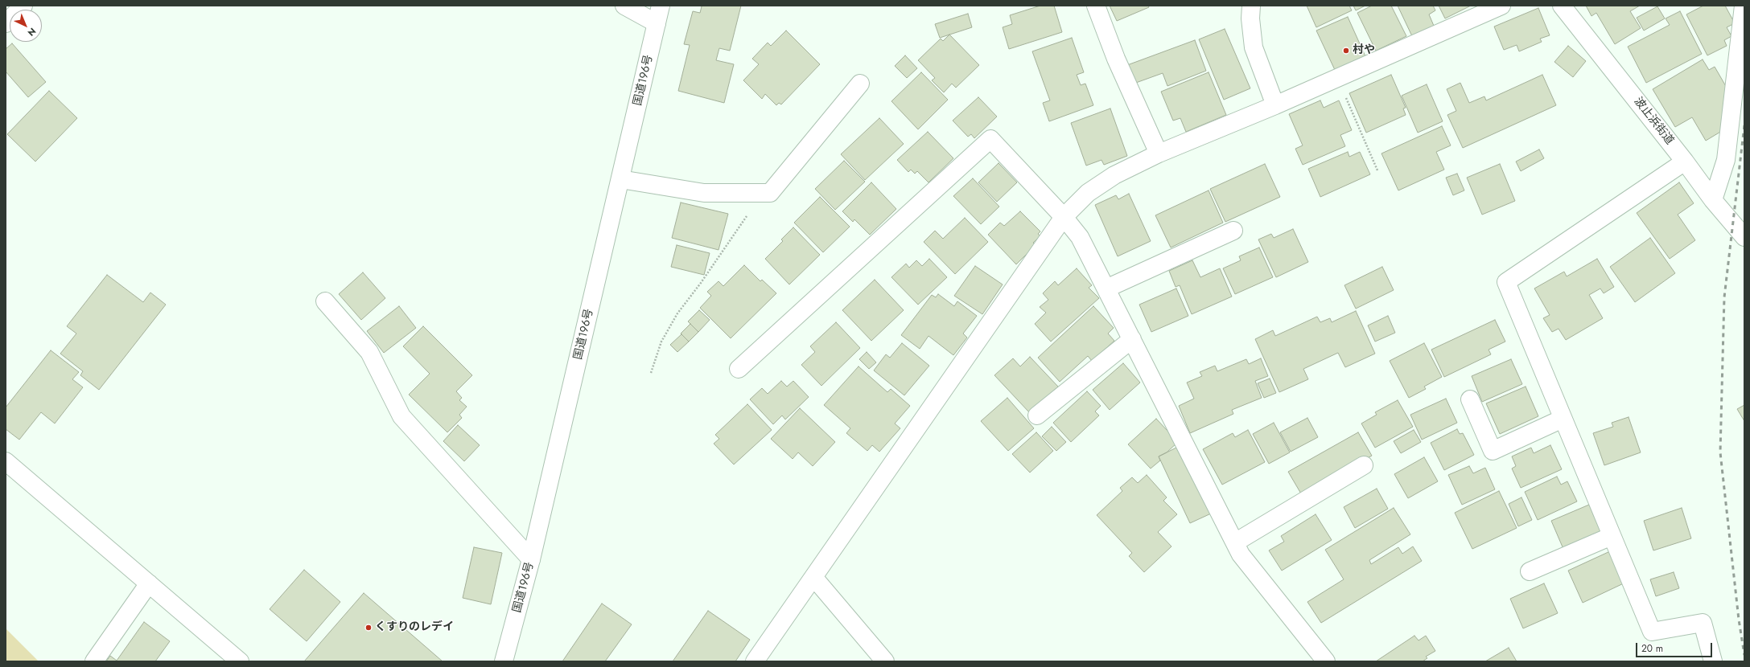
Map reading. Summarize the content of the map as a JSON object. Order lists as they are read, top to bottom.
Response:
{
  "streets": {
    "main road": ["国道196号", "波止浜街道"]
  },
  "places": ["村や", "くすりのレデイ"],
  "scale_bar": "20 m",
  "north": "bottom right"
}
